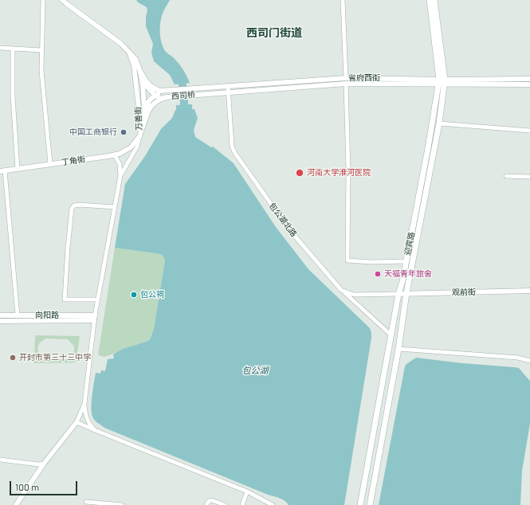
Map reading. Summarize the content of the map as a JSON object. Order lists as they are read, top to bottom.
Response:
{
  "streets": {
    "main road": ["迎宾路"],
    "street": [
      "省府西街",
      "西司桥",
      "万善街",
      "丁角街",
      "包公湖北路",
      "观前街",
      "向阳路"
    ]
  },
  "crossings": [
    ["省府西街", "西司桥"],
    ["省府西街", "包公湖北路"],
    ["省府西街", "迎宾路"],
    ["万善街", "丁角街"],
    ["包公湖北路", "迎宾路"],
    ["迎宾路", "观前街"]
  ],
  "districts": ["西司门街道"],
  "water": ["包公湖"],
  "places": [
    "中国工商银行",
    "河南大学淮河医院",
    "天福青年旅舍",
    "包公祠",
    "开封市第三十三中学"
  ],
  "scale_bar": "100 m"
}
